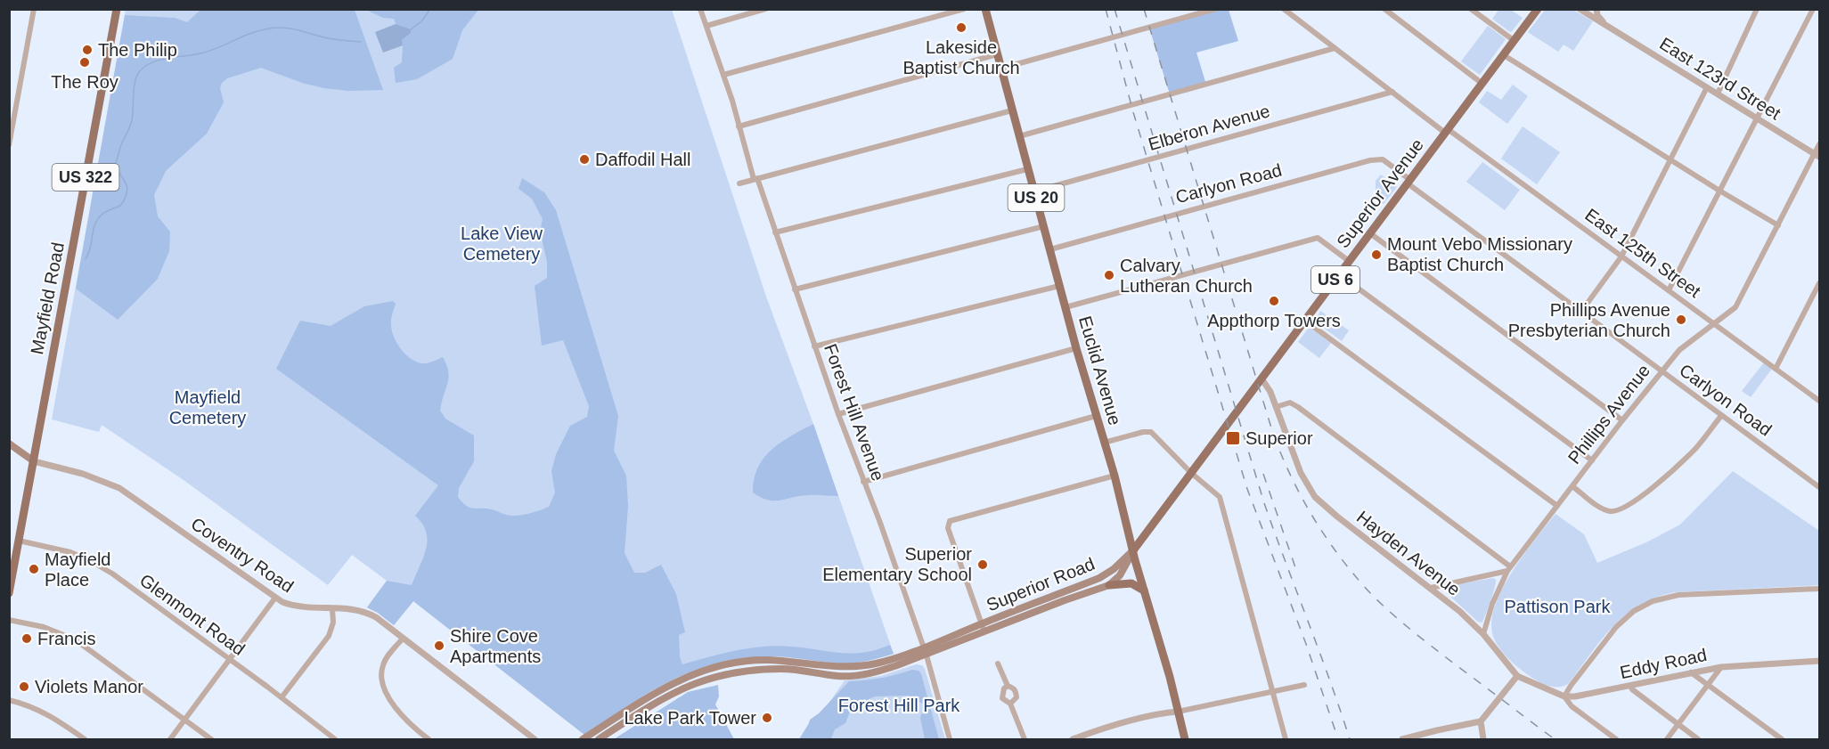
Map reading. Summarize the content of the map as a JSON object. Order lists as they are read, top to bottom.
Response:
{
  "streets": {
    "main road": [
      "US 322",
      "Superior Avenue",
      "US 20",
      "US 6",
      "Mayfield Road",
      "Euclid Avenue",
      "Coventry Road",
      "Superior Road"
    ],
    "street": [
      "East 123rd Street",
      "Elberon Avenue",
      "Carlyon Road",
      "East 125th Street",
      "Forest Hill Avenue",
      "Phillips Avenue",
      "Hayden Avenue",
      "Glenmont Road",
      "Eddy Road"
    ]
  },
  "crossings": [
    ["East 123rd Street", "Phillips Avenue"],
    ["Elberon Avenue", "East 125th Street"],
    ["Elberon Avenue", "Euclid Avenue"],
    ["Carlyon Road", "Superior Avenue"],
    ["Carlyon Road", "Euclid Avenue"],
    ["Carlyon Road", "Phillips Avenue"],
    ["Superior Avenue", "East 125th Street"],
    ["Superior Avenue", "Euclid Avenue"],
    ["Superior Avenue", "Hayden Avenue"],
    ["Superior Avenue", "Superior Road"],
    ["East 125th Street", "Phillips Avenue"],
    ["Mayfield Road", "Coventry Road"],
    ["Mayfield Road", "Glenmont Road"],
    ["Euclid Avenue", "Superior Road"],
    ["Forest Hill Avenue", "Superior Road"],
    ["Phillips Avenue", "Hayden Avenue"]
  ],
  "parks": [
    "Lake View Cemetery",
    "Mayfield Cemetery",
    "Pattison Park",
    "Forest Hill Park"
  ],
  "places": {
    "other": [
      "Lakeside Baptist Church",
      "The Philip",
      "The Roy",
      "Daffodil Hall",
      "Mount Vebo Missionary Baptist Church",
      "Calvary Lutheran Church",
      "Appthorp Towers",
      "Phillips Avenue Presbyterian Church",
      "Superior Elementary School",
      "Mayfield Place",
      "Francis",
      "Shire Cove Apartments",
      "Violets Manor",
      "Lake Park Tower"
    ],
    "transit": ["Superior"]
  }
}
